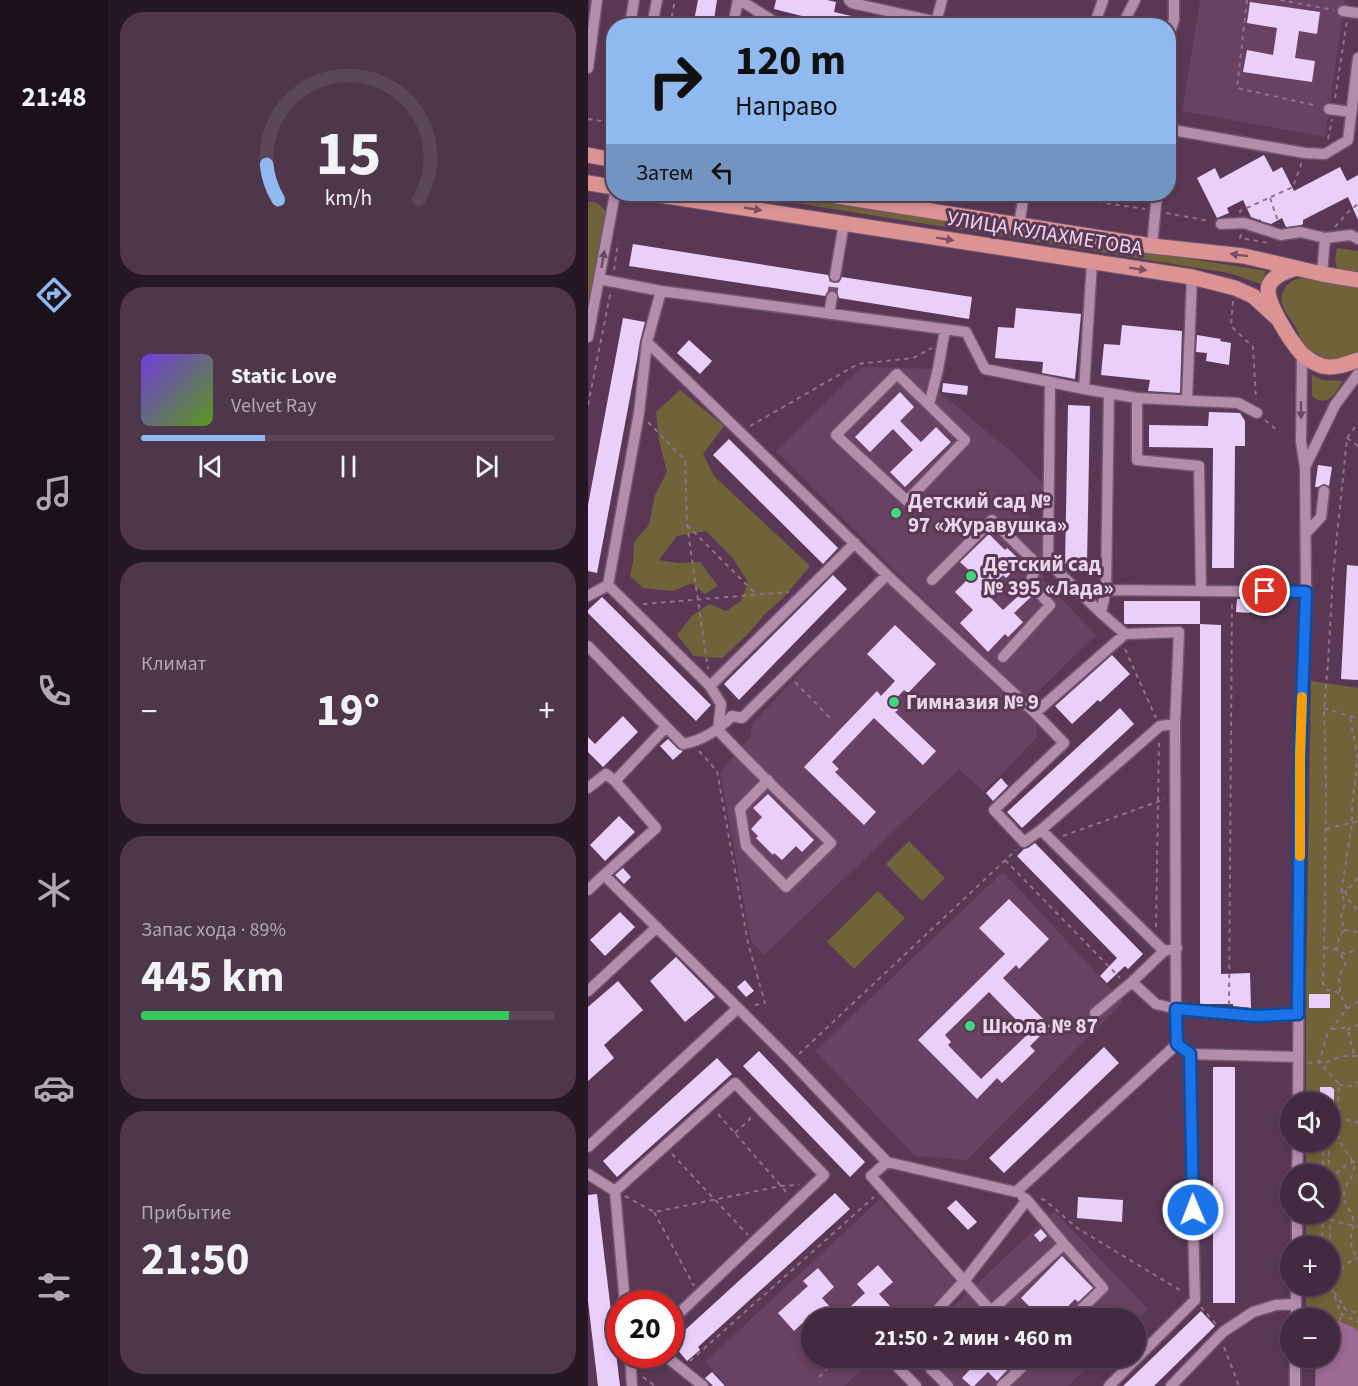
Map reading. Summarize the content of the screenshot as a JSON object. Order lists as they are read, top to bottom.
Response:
{
  "streets": {
    "main road": ["УЛИЦА КУЛАХМЕТОВА"]
  },
  "places": [
    "Детский сад № 97 «Журавушка»",
    "Детский сад № 395 «Лада»",
    "Гимназия № 9",
    "Школа № 87"
  ],
  "page": {
    "tabs": "21:48",
    "turn": ["120 m", "Направо"],
    "then": "Затем",
    "song": ["Static Love", "Velvet Ray"],
    "tile": [
      "Климат",
      ["Запас хода · 89%", "445 km"],
      ["Прибытие", "21:50"]
    ],
    "heat": ["−", "19°", "+"],
    "map_buttons": ["+", "−"],
    "limit": "20",
    "trip": "21:50 · 2 мин · 460 m",
    "gauge": ["15", "km/h"]
  }
}
